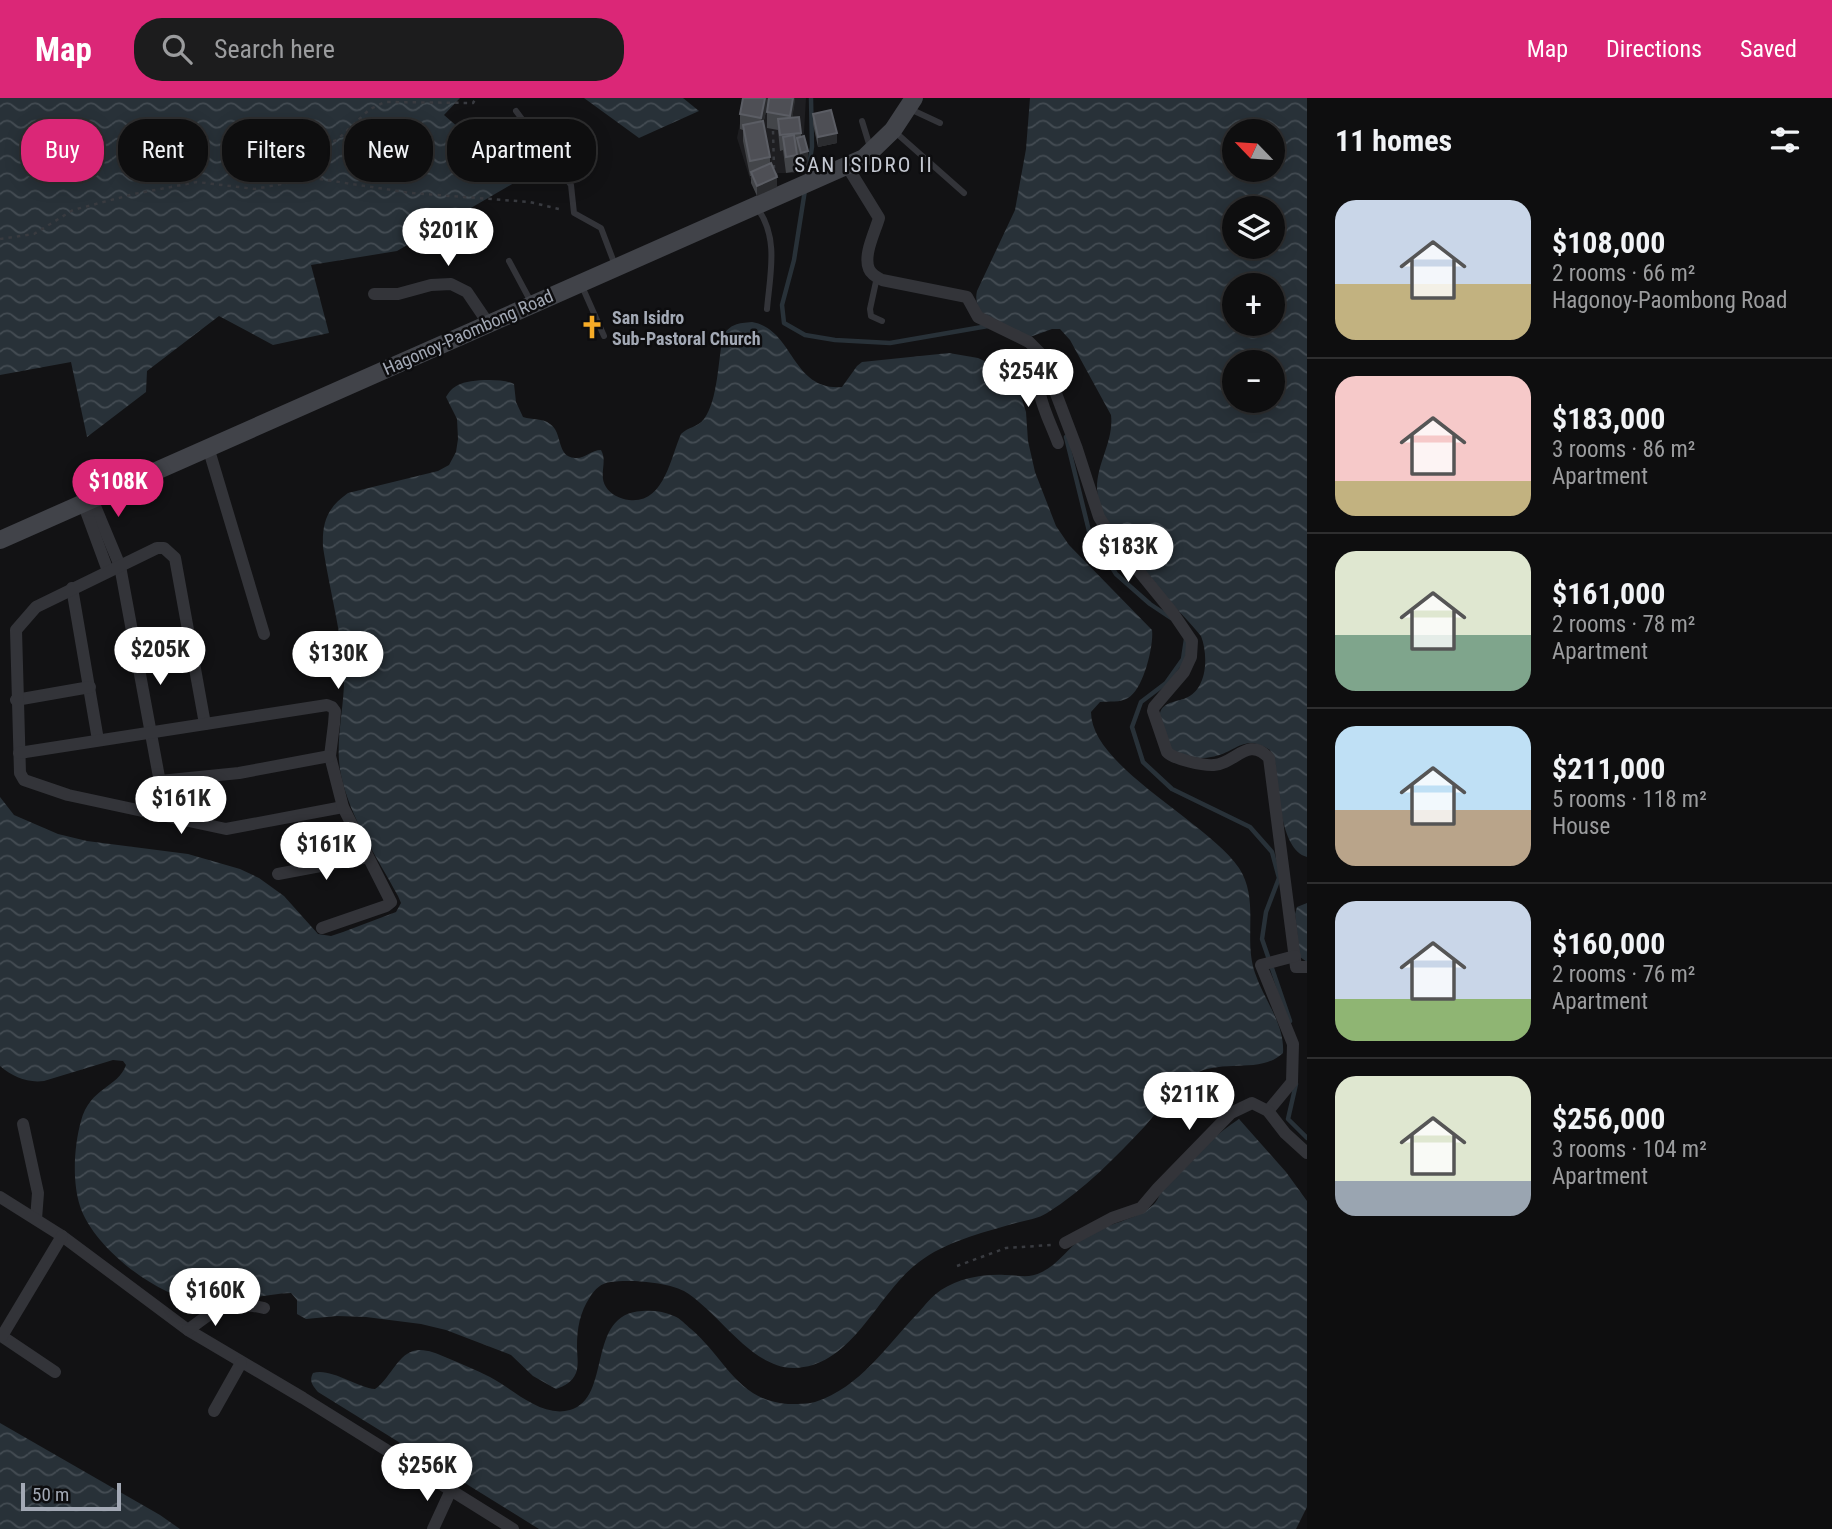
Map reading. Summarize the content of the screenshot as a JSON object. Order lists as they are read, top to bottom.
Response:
{
  "streets": {
    "main road": ["Hagonoy-Paombong Road"]
  },
  "districts": ["SAN ISIDRO II"],
  "places": {
    "church": ["San Isidro Sub-Pastoral Church"]
  },
  "scale_bar": "50 m",
  "north": "top left",
  "page": {
    "header": "Map",
    "search": "Search here",
    "nav": ["Map", "Directions", "Saved"],
    "heading": "11 homes",
    "map_buttons": ["+", "−"],
    "chip": [
      "Buy",
      "Rent",
      "Filters",
      "New",
      "Apartment"
    ],
    "list": [
      {
        "name": "$108,000",
        "note": "2 rooms · 66 m² · Hagonoy-Paombong Road"
      },
      {
        "name": "$183,000",
        "note": "3 rooms · 86 m² · Apartment"
      },
      {
        "name": "$161,000",
        "note": "2 rooms · 78 m² · Apartment"
      },
      {
        "name": "$211,000",
        "note": "5 rooms · 118 m² · House"
      },
      {
        "name": "$160,000",
        "note": "2 rooms · 76 m² · Apartment"
      },
      {
        "name": "$256,000",
        "note": "3 rooms · 104 m² · Apartment"
      }
    ],
    "price": [
      "$201K",
      "$254K",
      "$108K",
      "$183K",
      "$205K",
      "$130K",
      "$161K",
      "$161K",
      "$211K",
      "$160K",
      "$256K"
    ],
    "scale": "50 m"
  }
}
